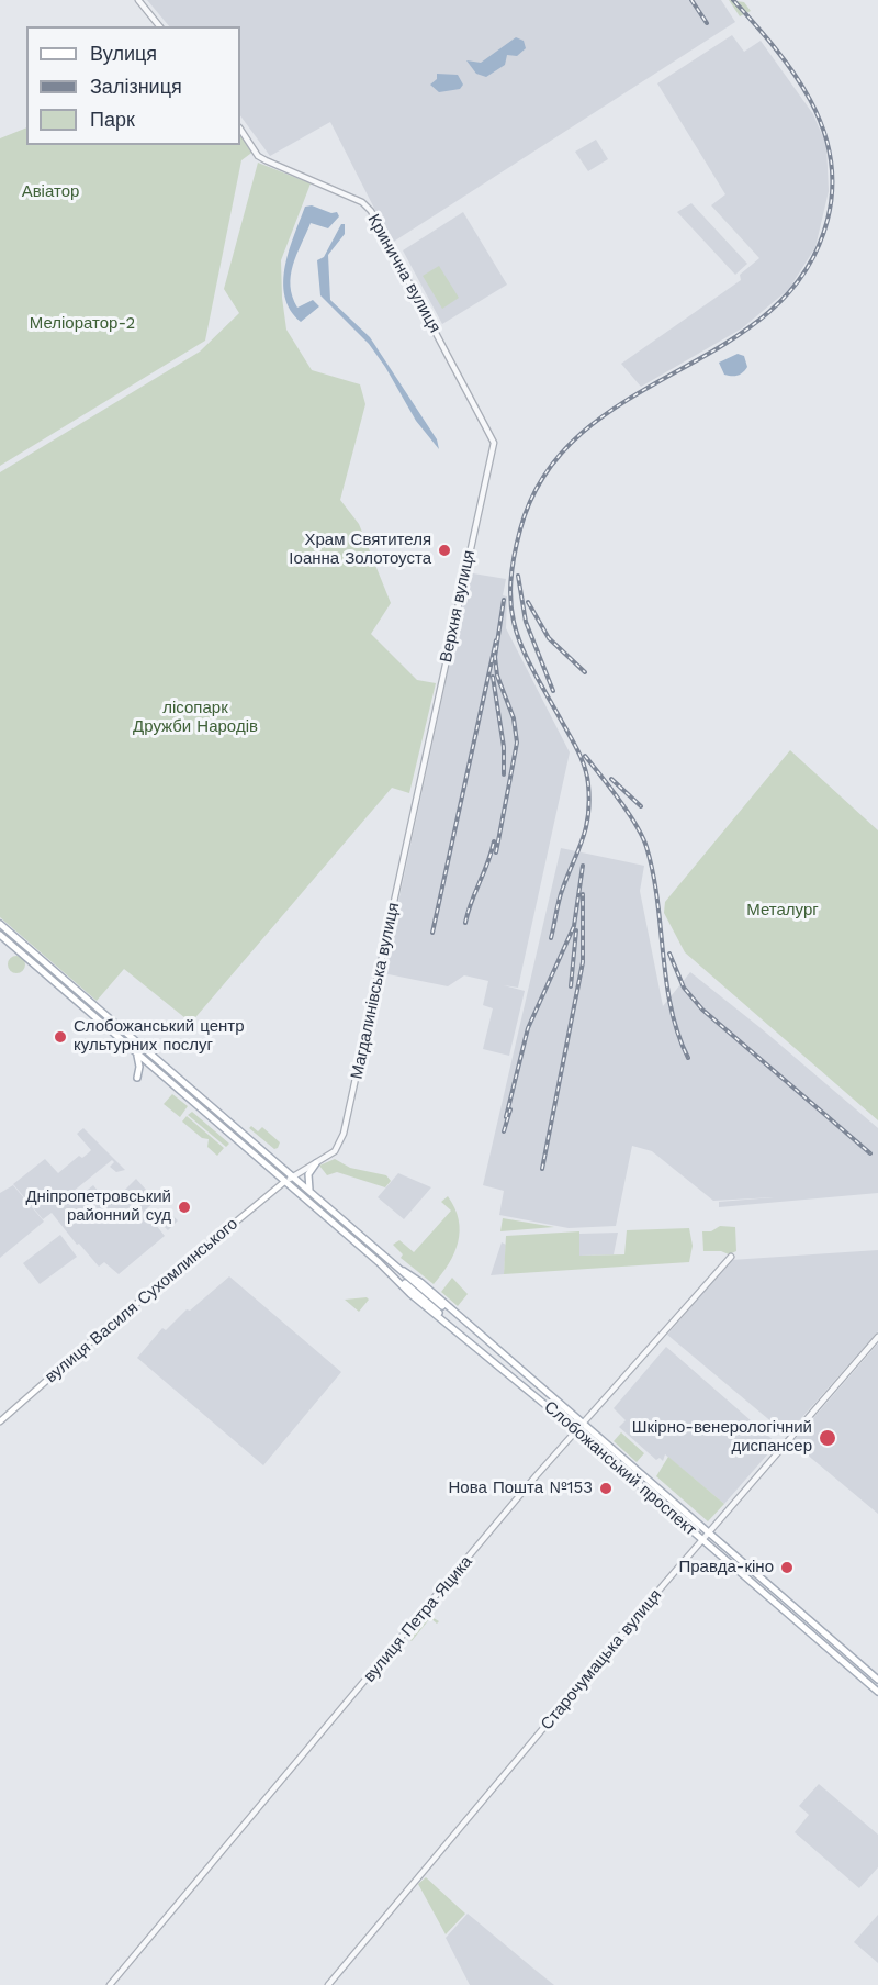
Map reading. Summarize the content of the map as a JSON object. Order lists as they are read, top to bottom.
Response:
{
  "streets": {
    "main road": ["вулиця Василя Сухомлинського", "Слобожанський проспект"],
    "street": [
      "Кринична вулиця",
      "Верхня вулиця",
      "Магдалинівська вулиця",
      "вулиця Петра Яцика",
      "Старочумацька вулиця"
    ]
  },
  "crossings": [
    ["Кринична вулиця", "Верхня вулиця"],
    ["Верхня вулиця", "Магдалинівська вулиця"],
    ["Магдалинівська вулиця", "вулиця Василя Сухомлинського"],
    ["Магдалинівська вулиця", "Слобожанський проспект"],
    ["вулиця Василя Сухомлинського", "Слобожанський проспект"],
    ["Слобожанський проспект", "вулиця Петра Яцика"],
    ["Слобожанський проспект", "Старочумацька вулиця"]
  ],
  "parks": [
    "Авіатор",
    "Меліоратор-2",
    "лісопарк Дружби Народів",
    "Металург"
  ],
  "places": [
    "Храм Святителя Іоанна Золотоуста",
    "Слобожанський центр культурних послуг",
    "Дніпропетровський районний суд",
    "Шкірно-венерологічний диспансер",
    "Нова Пошта №153",
    "Правда-кіно"
  ],
  "legend": ["Вулиця", "Залізниця", "Парк"]
}
